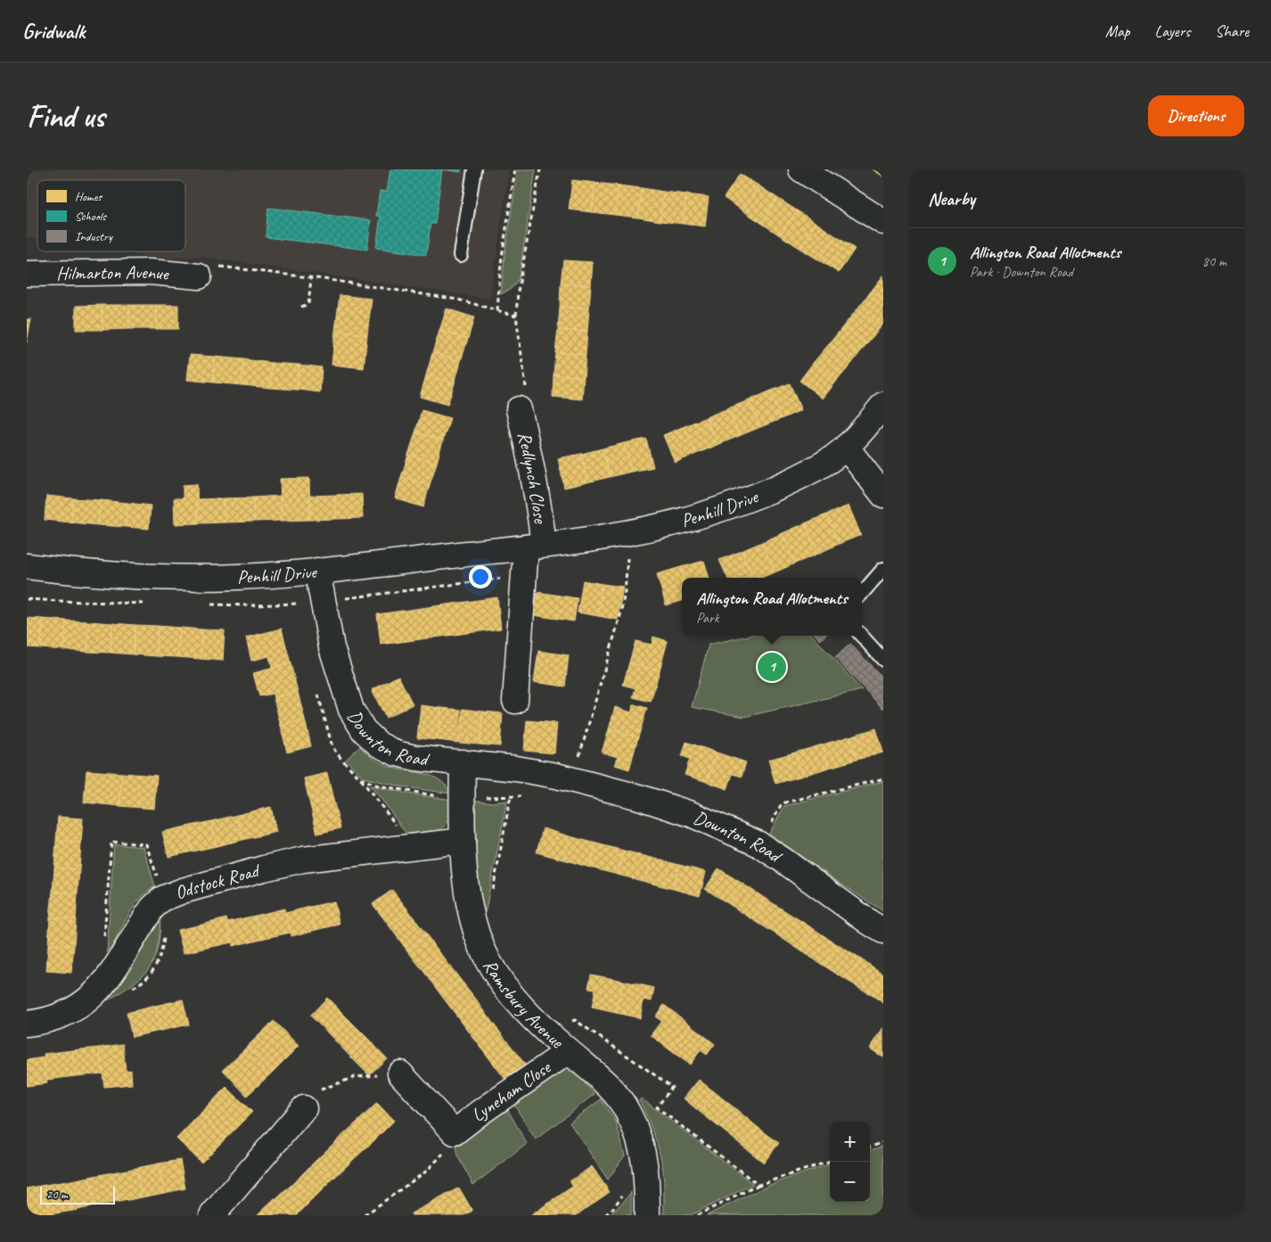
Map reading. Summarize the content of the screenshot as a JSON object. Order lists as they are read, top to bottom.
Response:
{
  "streets": {
    "street": [
      "Hilmarton Avenue",
      "Redlynch Close",
      "Penhill Drive",
      "Downton Road",
      "Odstock Road",
      "Ramsbury Avenue",
      "Lyneham Close"
    ]
  },
  "crossings": [
    ["Redlynch Close", "Penhill Drive"],
    ["Penhill Drive", "Downton Road"],
    ["Downton Road", "Ramsbury Avenue"],
    ["Odstock Road", "Ramsbury Avenue"],
    ["Ramsbury Avenue", "Lyneham Close"]
  ],
  "legend": ["Homes", "Schools", "Industry"],
  "scale_bar": "20 m",
  "page": {
    "header": "Gridwalk",
    "nav": ["Map", "Layers", "Share"],
    "buttons": "Directions",
    "title": "Find us",
    "heading": "Nearby",
    "list": [
      {
        "mark": "1",
        "name": "Allington Road Allotments",
        "note": "Park · Downton Road",
        "value": "80 m"
      }
    ],
    "popup": ["Allington Road Allotments", "Park"],
    "pins": "1",
    "map_buttons": ["+", "−"],
    "scale": "20 m"
  }
}
